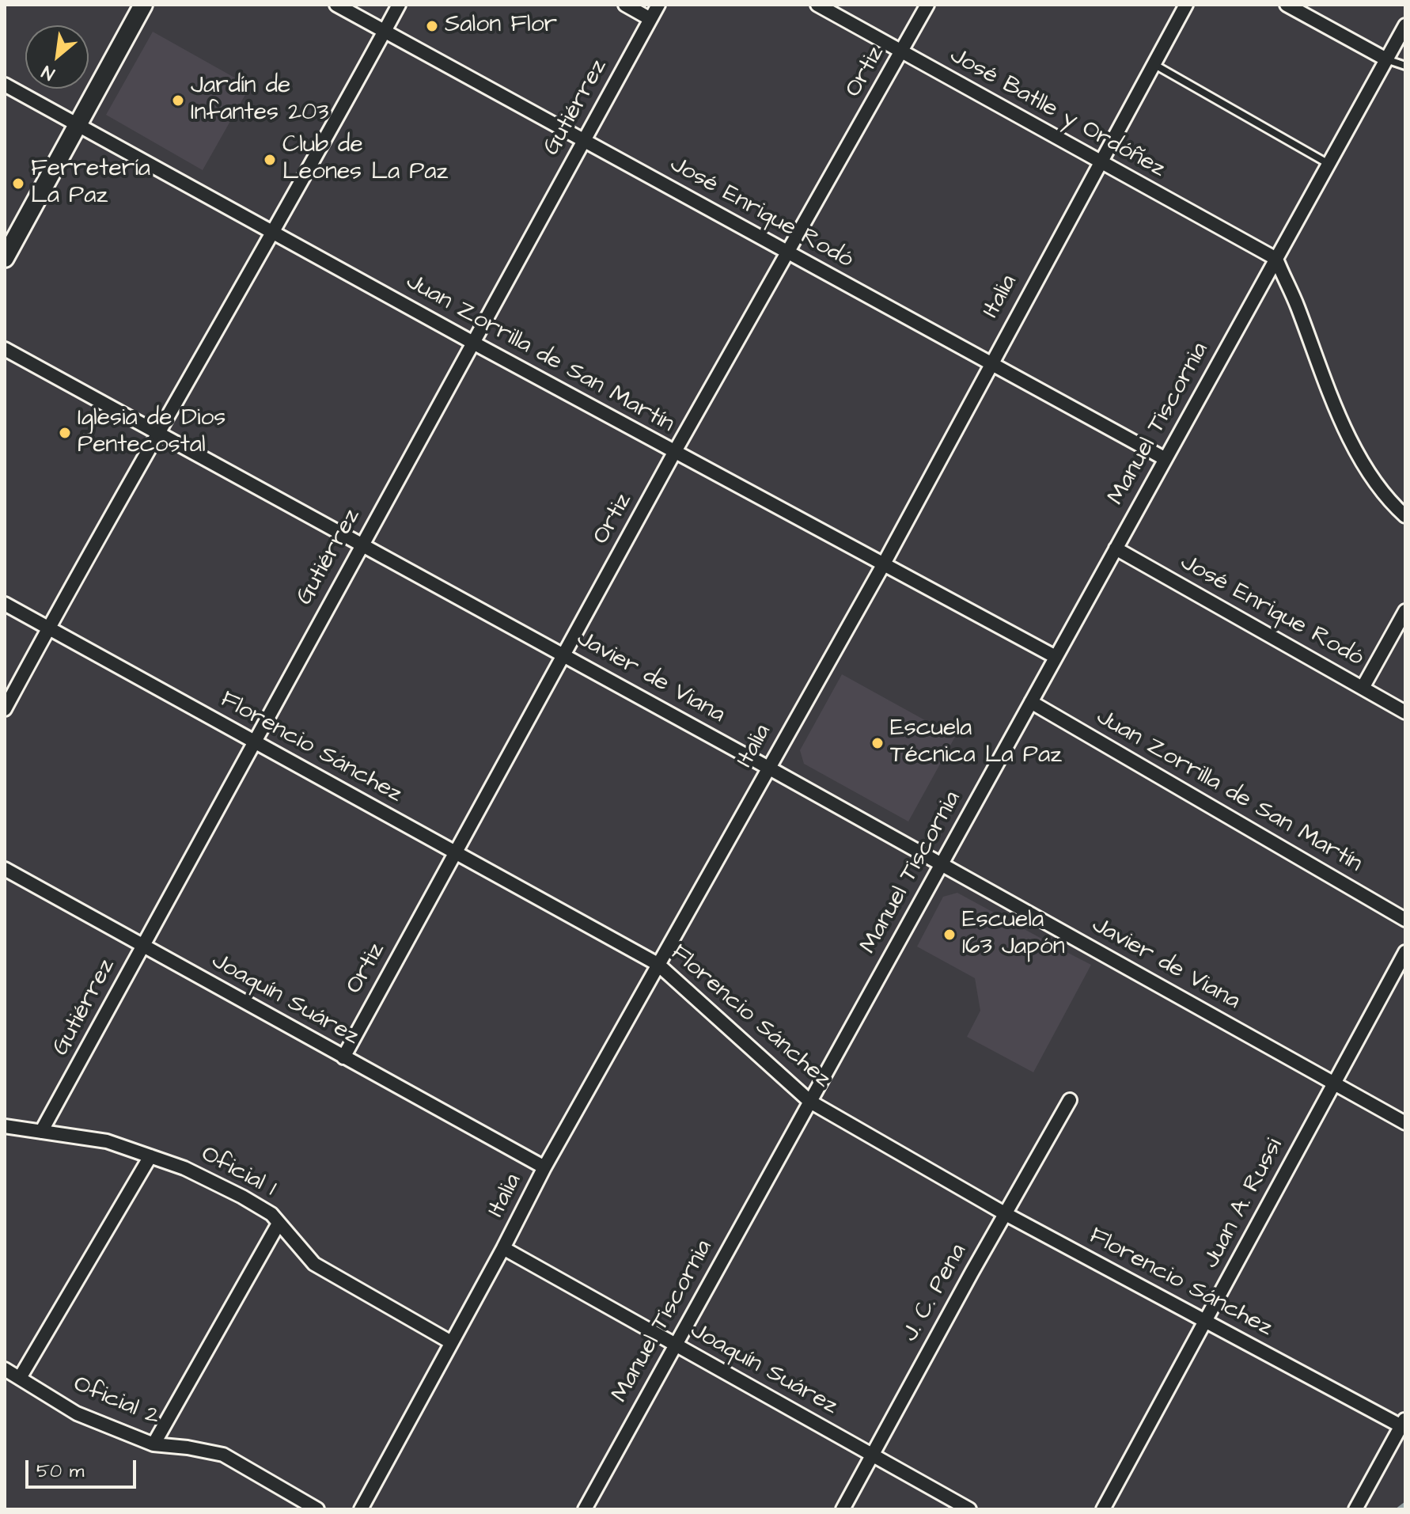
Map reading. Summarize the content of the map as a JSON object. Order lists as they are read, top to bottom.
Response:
{
  "streets": {
    "street": [
      "Ortiz",
      "Gutiérrez",
      "José Batlle y Ordóñez",
      "José Enrique Rodó",
      "Italia",
      "Juan Zorrilla de San Martín",
      "Manuel Tiscornia",
      "Javier de Viana",
      "Florencio Sánchez",
      "Joaquín Suárez",
      "Oficial 1",
      "Juan A. Russi",
      "J. C. Pena",
      "Oficial 2"
    ]
  },
  "crossings": [
    ["Ortiz", "José Batlle y Ordóñez"],
    ["Ortiz", "José Enrique Rodó"],
    ["Ortiz", "Juan Zorrilla de San Martín"],
    ["Ortiz", "Javier de Viana"],
    ["Ortiz", "Florencio Sánchez"],
    ["Ortiz", "Joaquín Suárez"],
    ["Gutiérrez", "José Enrique Rodó"],
    ["Gutiérrez", "Juan Zorrilla de San Martín"],
    ["Gutiérrez", "Javier de Viana"],
    ["Gutiérrez", "Florencio Sánchez"],
    ["Gutiérrez", "Joaquín Suárez"],
    ["Gutiérrez", "Oficial 1"],
    ["José Batlle y Ordóñez", "Italia"],
    ["José Batlle y Ordóñez", "Manuel Tiscornia"],
    ["José Enrique Rodó", "Italia"],
    ["José Enrique Rodó", "Manuel Tiscornia"],
    ["Italia", "Juan Zorrilla de San Martín"],
    ["Italia", "Javier de Viana"],
    ["Italia", "Florencio Sánchez"],
    ["Italia", "Joaquín Suárez"],
    ["Italia", "Oficial 1"],
    ["Juan Zorrilla de San Martín", "Manuel Tiscornia"],
    ["Manuel Tiscornia", "Javier de Viana"],
    ["Manuel Tiscornia", "Florencio Sánchez"],
    ["Manuel Tiscornia", "Joaquín Suárez"],
    ["Javier de Viana", "Juan A. Russi"],
    ["Florencio Sánchez", "Juan A. Russi"],
    ["Florencio Sánchez", "J. C. Pena"],
    ["Joaquín Suárez", "J. C. Pena"]
  ],
  "places": [
    "Salon Flor",
    "Jardín de Infantes 203",
    "Club de Leones La Paz",
    "Ferretería La Paz",
    "Iglesia de Dios Pentecostal",
    "Escuela Técnica La Paz",
    "Escuela 163 Japón"
  ],
  "scale_bar": "50 m",
  "north": "bottom left"
}
